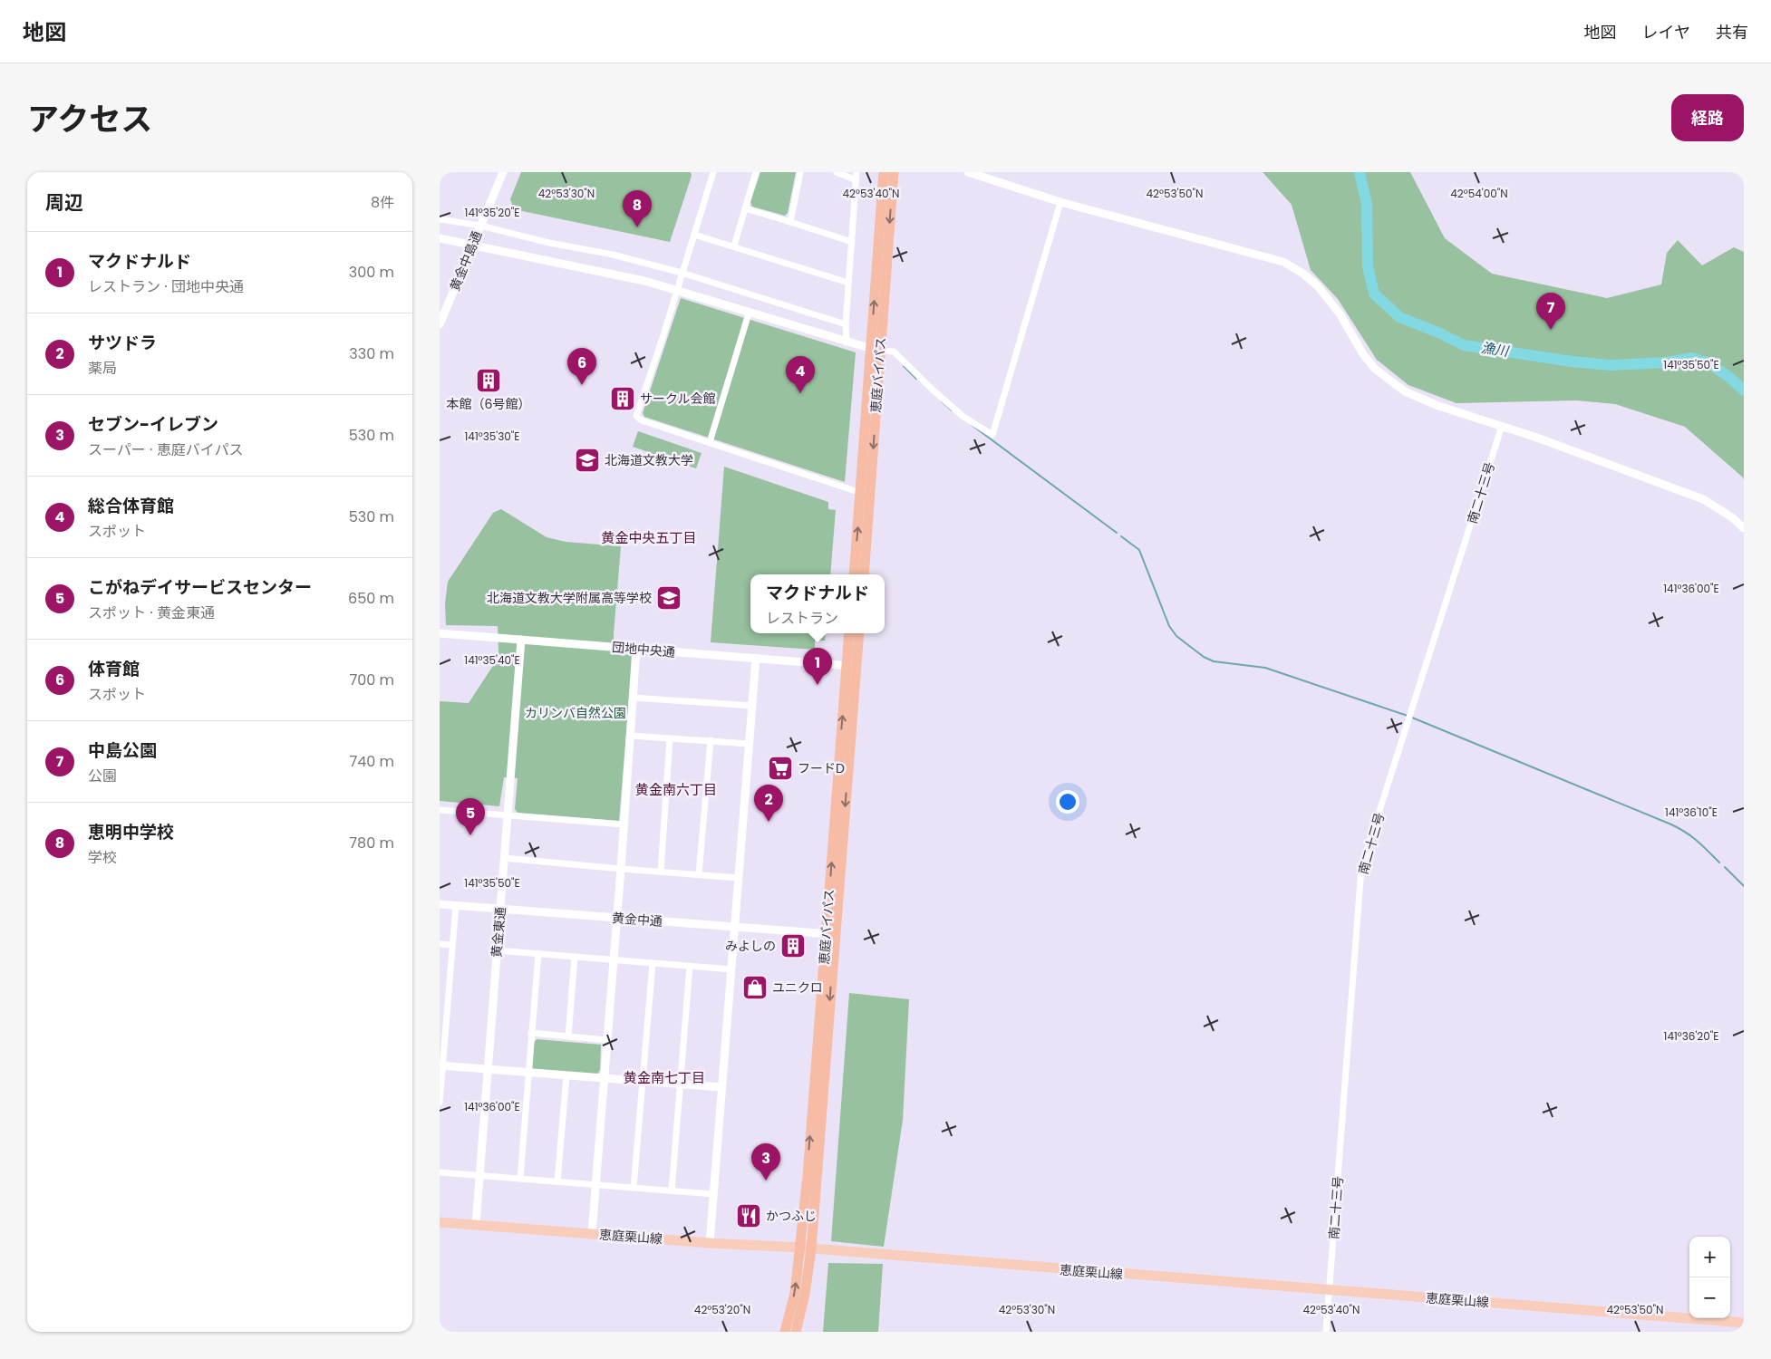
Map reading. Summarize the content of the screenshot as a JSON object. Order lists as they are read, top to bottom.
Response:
{
  "streets": {
    "highway": ["恵庭バイパス"],
    "main road": ["恵庭栗山線"],
    "street": [
      "黄金中島通",
      "南二十三号",
      "団地中央通",
      "黄金中通",
      "黄金東通"
    ]
  },
  "crossings": [
    ["恵庭バイパス", "団地中央通"],
    ["恵庭バイパス", "黄金中通"],
    ["恵庭バイパス", "恵庭栗山線"],
    ["南二十三号", "恵庭栗山線"],
    ["団地中央通", "黄金東通"],
    ["黄金中通", "黄金東通"],
    ["黄金東通", "恵庭栗山線"]
  ],
  "districts": ["黄金中央五丁目", "黄金南六丁目", "黄金南七丁目"],
  "water": ["漁川"],
  "parks": ["カリンバ自然公園"],
  "places": {
    "building": ["本館（6号館）", "サークル会館", "みよしの"],
    "school or university": ["北海道文教大学", "北海道文教大学附属高等学校"],
    "supermarket": ["フードD"],
    "shop": ["ユニクロ"],
    "restaurant": ["かつふじ"]
  },
  "page": {
    "header": "地図",
    "nav": ["地図", "レイヤ", "共有"],
    "title": "アクセス",
    "buttons": "経路",
    "heading": ["周辺", "8件"],
    "pins": [
      "8",
      "7",
      "6",
      "4",
      "1",
      "2",
      "5",
      "3"
    ],
    "list": [
      {
        "mark": "1",
        "name": "マクドナルド",
        "note": "レストラン · 団地中央通",
        "value": "300 m"
      },
      {
        "mark": "2",
        "name": "サツドラ",
        "note": "薬局",
        "value": "330 m"
      },
      {
        "mark": "3",
        "name": "セブン-イレブン",
        "note": "スーパー · 恵庭バイパス",
        "value": "530 m"
      },
      {
        "mark": "4",
        "name": "総合体育館",
        "note": "スポット",
        "value": "530 m"
      },
      {
        "mark": "5",
        "name": "こがねデイサービスセンター",
        "note": "スポット · 黄金東通",
        "value": "650 m"
      },
      {
        "mark": "6",
        "name": "体育館",
        "note": "スポット",
        "value": "700 m"
      },
      {
        "mark": "7",
        "name": "中島公園",
        "note": "公園",
        "value": "740 m"
      },
      {
        "mark": "8",
        "name": "恵明中学校",
        "note": "学校",
        "value": "780 m"
      }
    ],
    "popup": ["マクドナルド", "レストラン"],
    "map_buttons": ["+", "−"]
  },
  "coordinates": [
    "42°53'30\"N",
    "42°53'40\"N",
    "42°53'50\"N",
    "42°54'00\"N",
    "141°35'20\"E",
    "141°35'50\"E",
    "141°35'30\"E",
    "141°36'00\"E",
    "141°35'40\"E",
    "141°36'10\"E",
    "141°36'20\"E",
    "42°53'20\"N"
  ]
}
